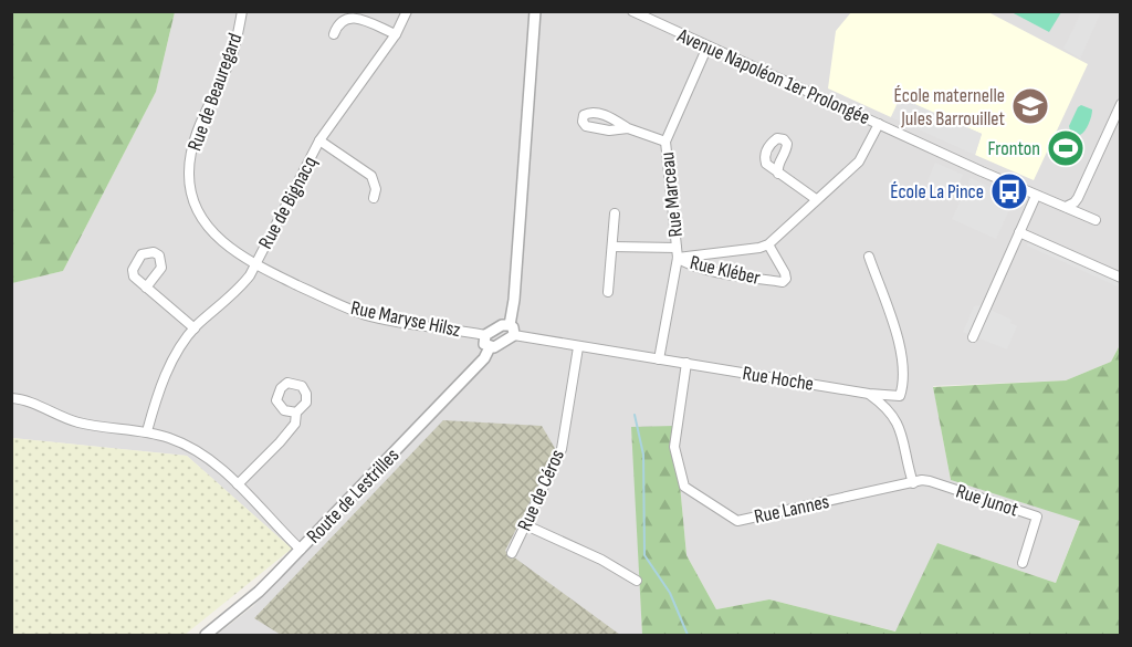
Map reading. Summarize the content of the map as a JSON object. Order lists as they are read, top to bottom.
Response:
{
  "streets": {
    "street": [
      "Avenue Napoléon 1er Prolongée",
      "Rue de Beauregard",
      "Rue Marceau",
      "Rue de Bignacq",
      "Rue Kléber",
      "Rue Maryse Hilsz",
      "Rue Hoche",
      "Rue de Céros",
      "Route de Lestrilles",
      "Rue Junot",
      "Rue Lannes"
    ]
  },
  "crossings": [
    ["Avenue Napoléon 1er Prolongée", "Rue Marceau"],
    ["Avenue Napoléon 1er Prolongée", "Rue Kléber"],
    ["Rue de Beauregard", "Rue de Bignacq"],
    ["Rue de Beauregard", "Rue Maryse Hilsz"],
    ["Rue Marceau", "Rue Kléber"],
    ["Rue Marceau", "Rue Hoche"],
    ["Rue de Bignacq", "Rue Maryse Hilsz"],
    ["Rue Hoche", "Rue de Céros"],
    ["Rue Hoche", "Rue Lannes"],
    ["Rue Junot", "Rue Lannes"]
  ],
  "places": {
    "school or university": ["École maternelle Jules Barrouillet"],
    "sports": ["Fronton"],
    "bus stop": ["École La Pince"]
  }
}
